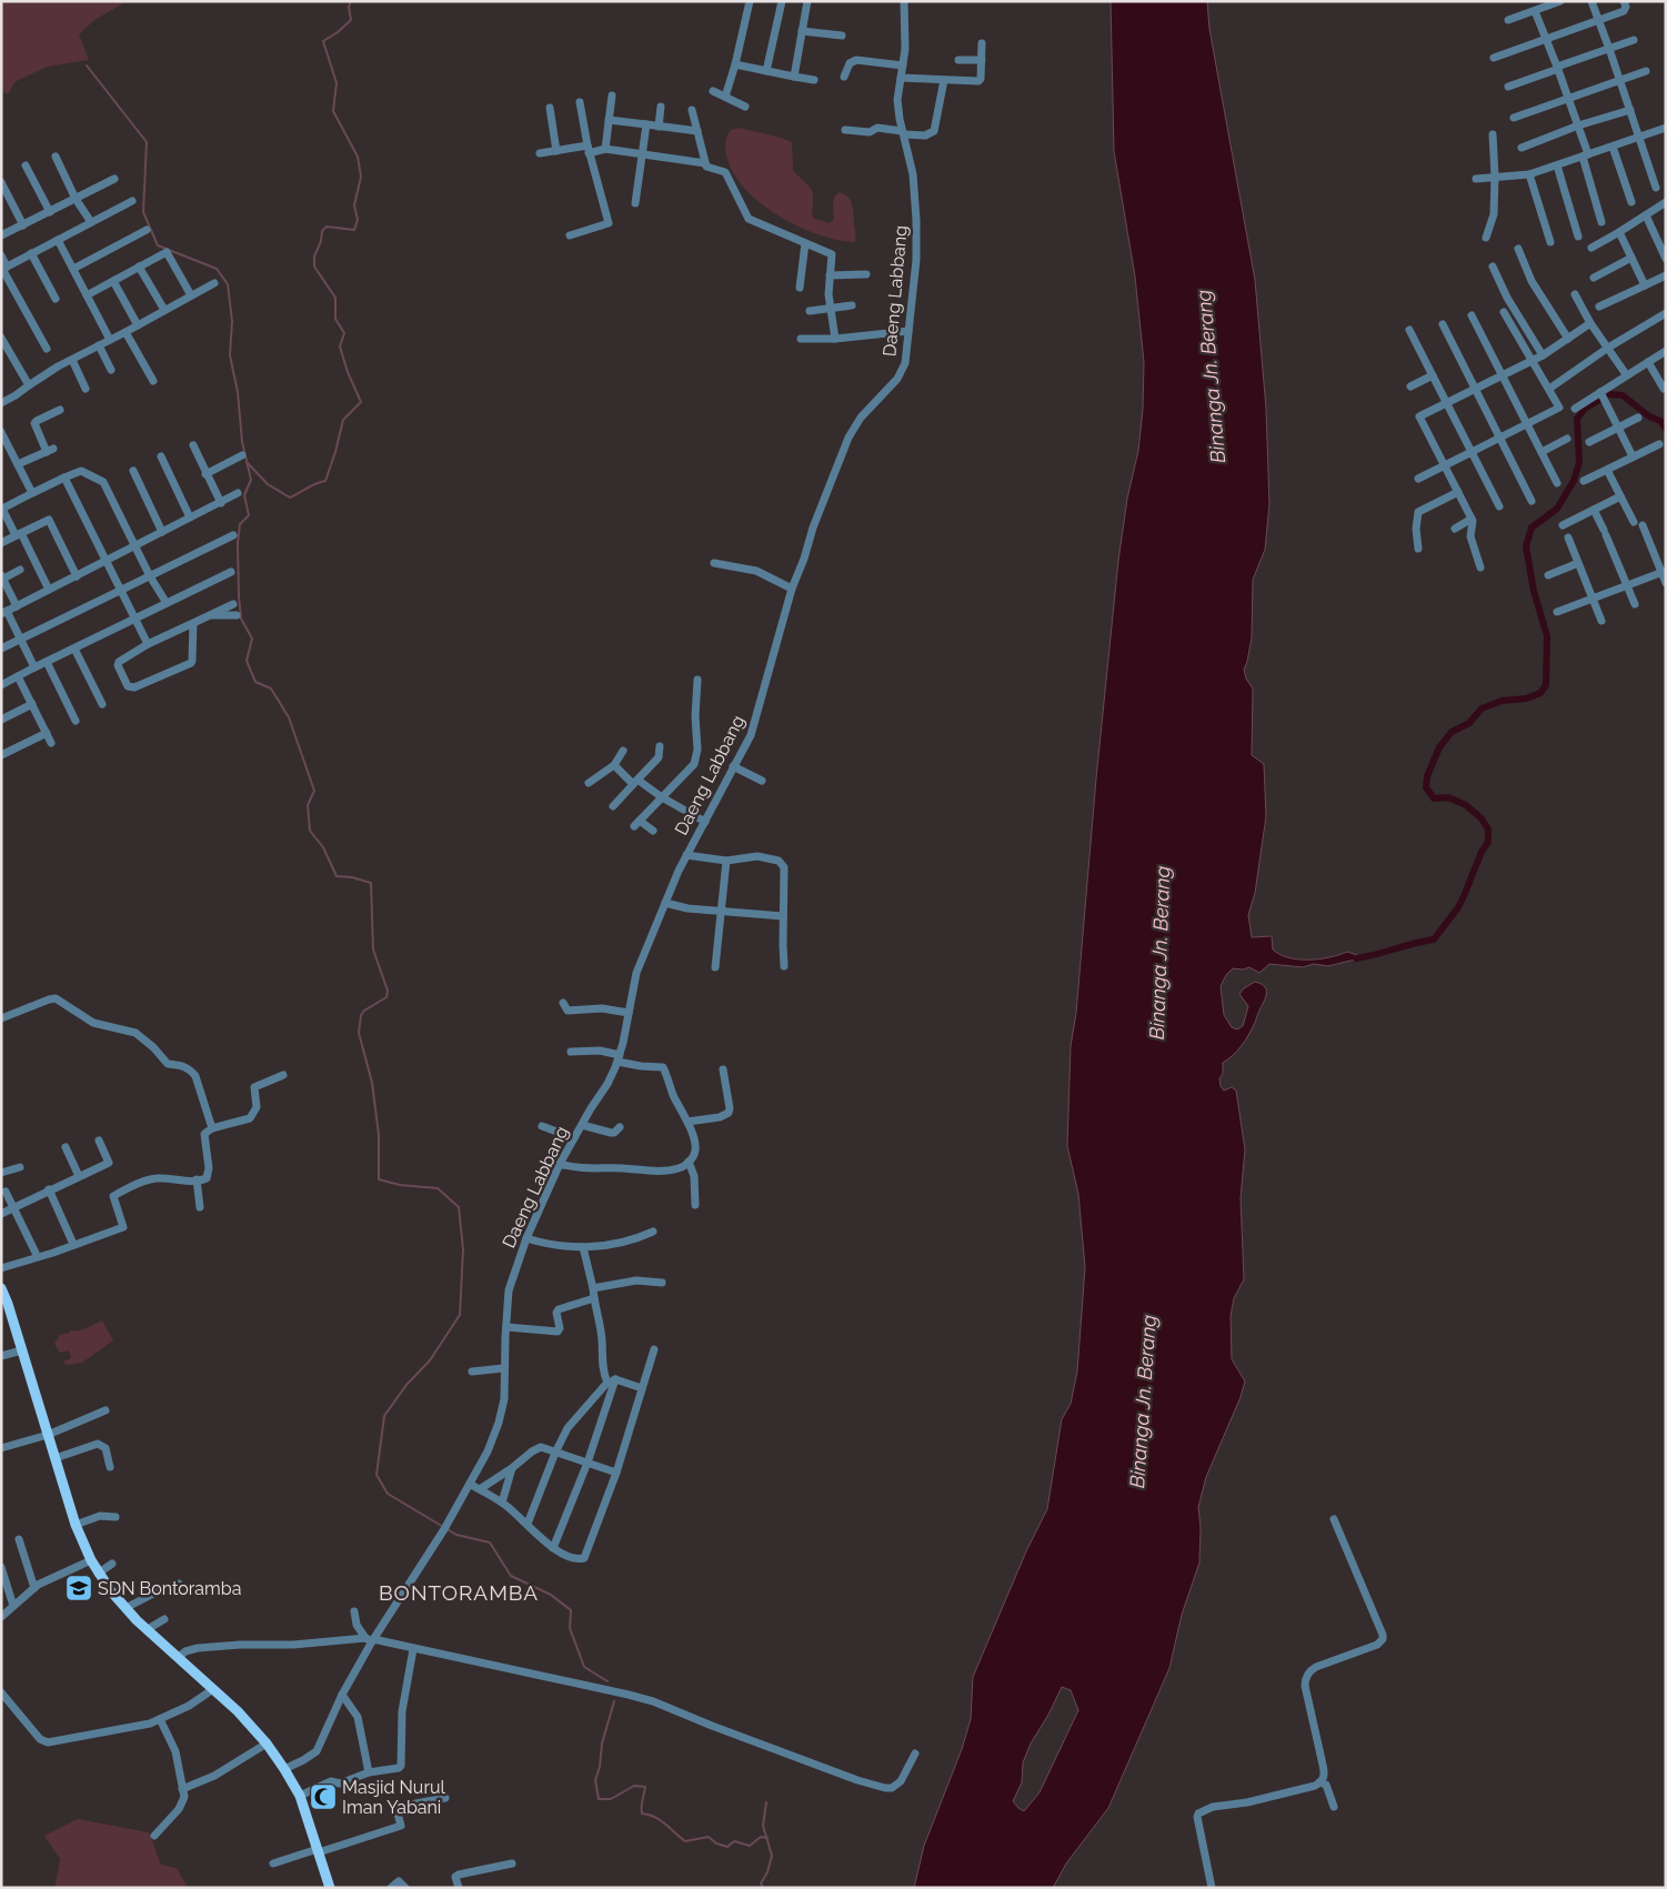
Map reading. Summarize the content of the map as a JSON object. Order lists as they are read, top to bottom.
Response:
{
  "streets": {
    "street": ["Daeng Labbang"]
  },
  "districts": ["BONTORAMBA"],
  "water": ["Binanga Jn. Berang"],
  "places": {
    "school or university": ["SDN Bontoramba"],
    "mosque": ["Masjid Nurul Iman Yabani"]
  }
}
